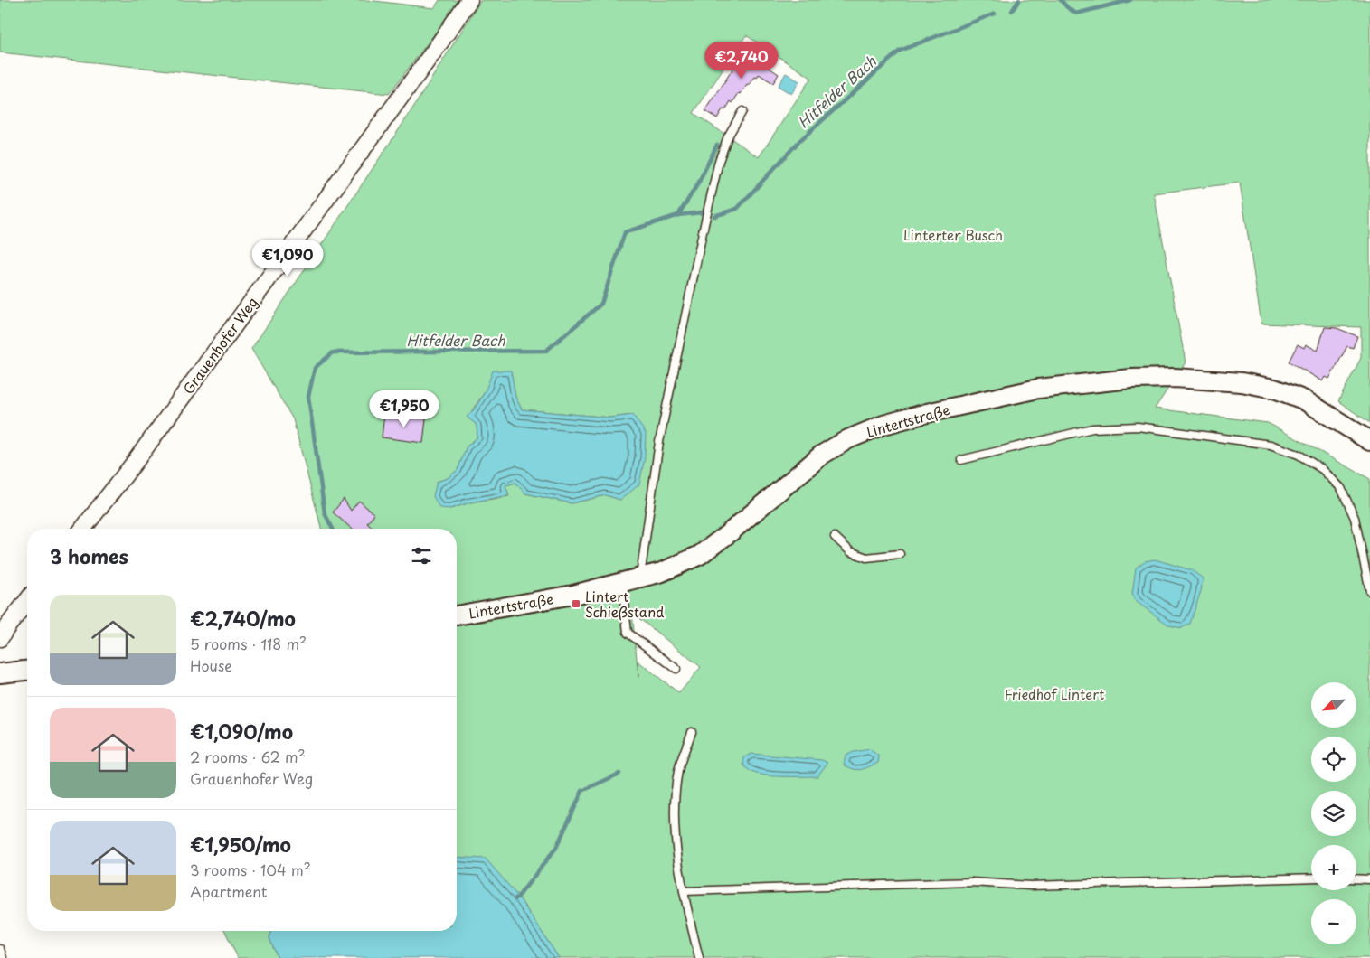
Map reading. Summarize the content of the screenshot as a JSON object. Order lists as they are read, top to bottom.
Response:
{
  "streets": {
    "main road": ["Lintertstraße"],
    "street": ["Grauenhofer Weg"]
  },
  "water": ["Hitfelder Bach"],
  "parks": ["Linterter Busch", "Friedhof Lintert"],
  "places": {
    "transit": ["Lintert Schießstand"]
  },
  "north": "bottom left",
  "page": {
    "price": ["€2,740", "€1,090", "€1,950"],
    "heading": "3 homes",
    "list": [
      {
        "name": "€2,740/mo",
        "note": "5 rooms · 118 m² · House"
      },
      {
        "name": "€1,090/mo",
        "note": "2 rooms · 62 m² · Grauenhofer Weg"
      },
      {
        "name": "€1,950/mo",
        "note": "3 rooms · 104 m² · Apartment"
      }
    ],
    "map_buttons": ["+", "−"]
  }
}
